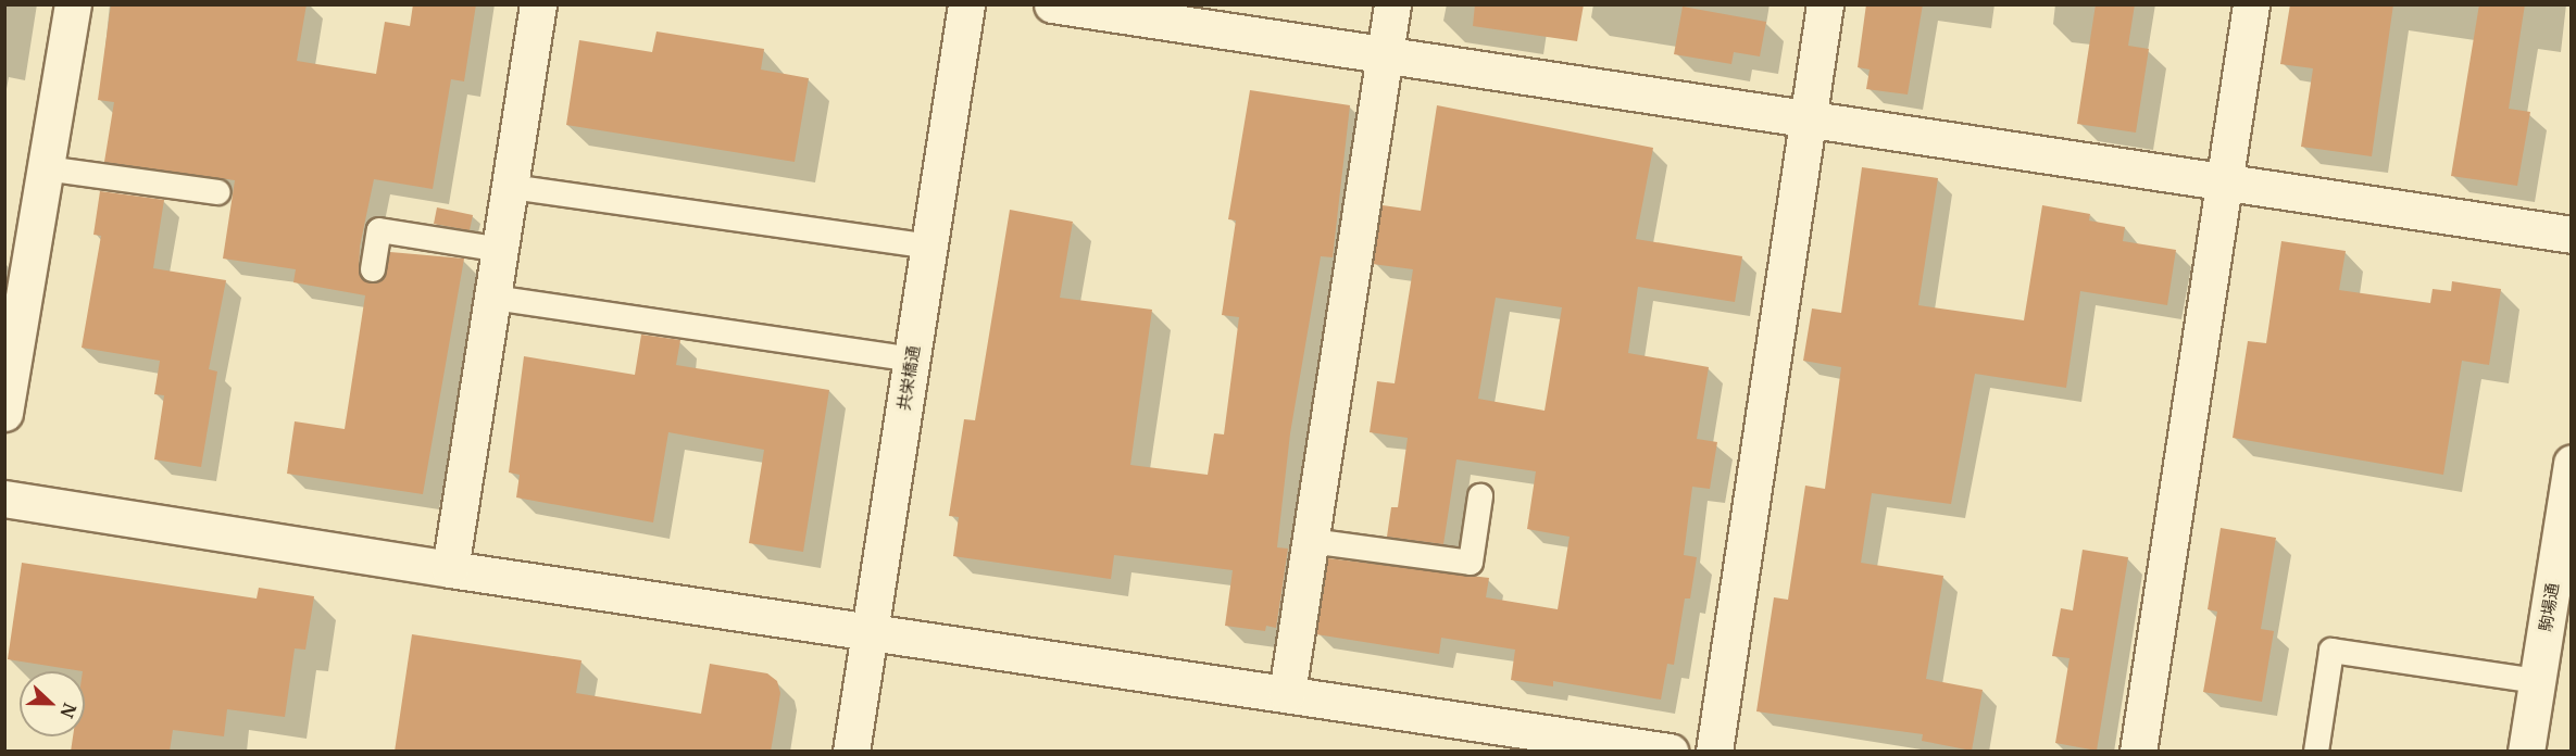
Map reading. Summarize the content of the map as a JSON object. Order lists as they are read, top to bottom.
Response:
{
  "streets": {
    "street": ["共栄橋通", "駒場通"]
  },
  "north": "right"
}
